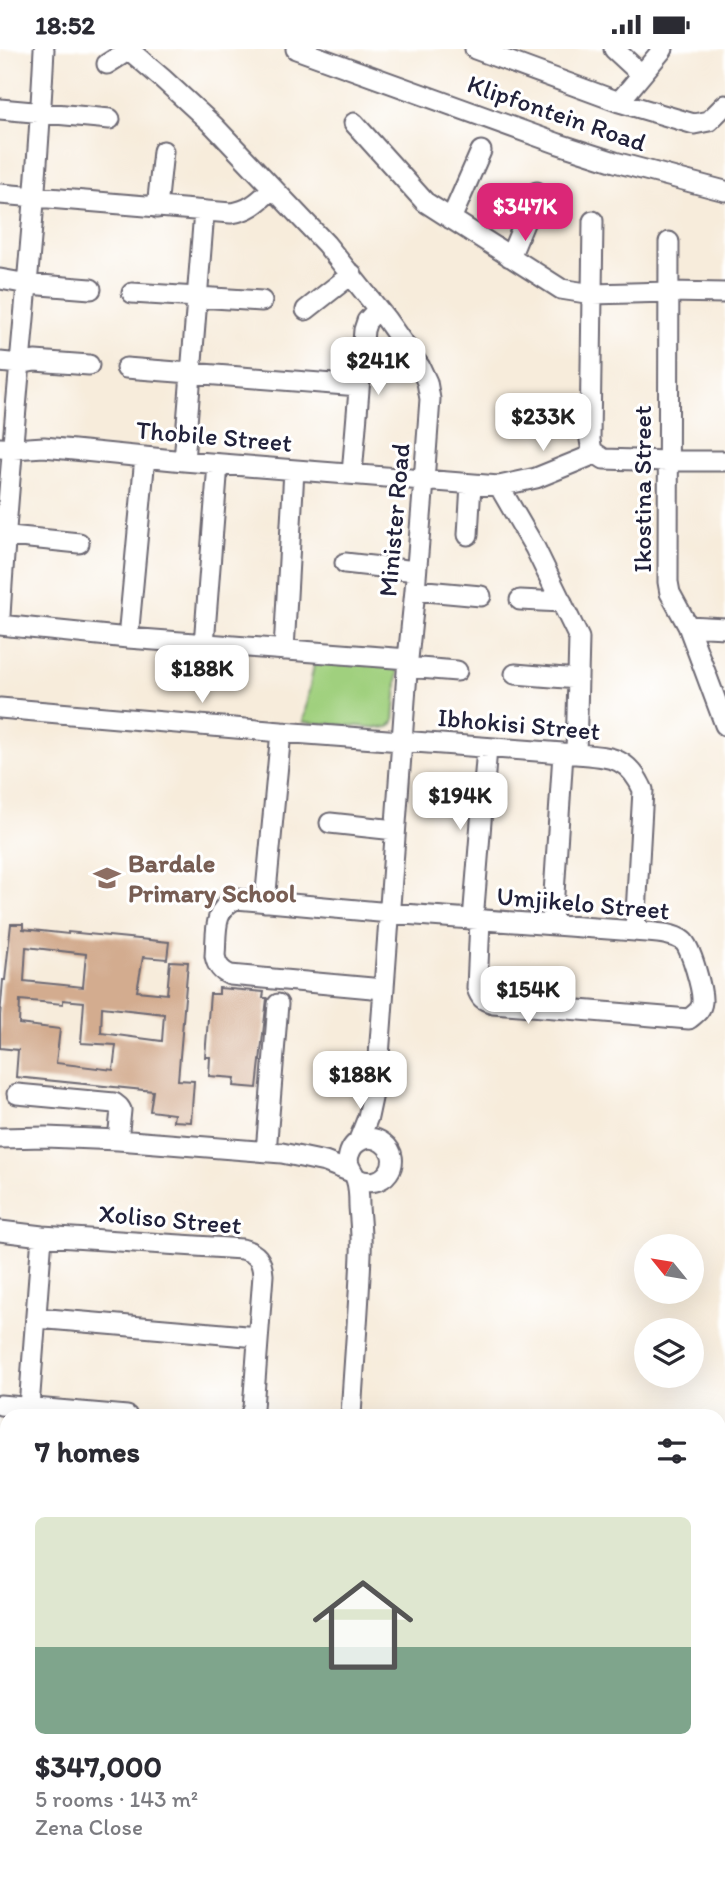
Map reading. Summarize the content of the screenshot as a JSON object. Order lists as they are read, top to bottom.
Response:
{
  "streets": {
    "street": [
      "Klipfontein Road",
      "Thobile Street",
      "Ikostina Street",
      "Minister Road",
      "Ibhokisi Street",
      "Umjikelo Street",
      "Xoliso Street"
    ]
  },
  "crossings": [
    ["Thobile Street", "Minister Road"],
    ["Minister Road", "Ibhokisi Street"],
    ["Minister Road", "Umjikelo Street"],
    ["Ibhokisi Street", "Umjikelo Street"]
  ],
  "places": {
    "school or university": ["Bardale Primary School"]
  },
  "north": "top left",
  "page": {
    "status": "18:52",
    "price": [
      "$347K",
      "$241K",
      "$233K",
      "$188K",
      "$194K",
      "$154K",
      "$188K"
    ],
    "heading": "7 homes",
    "list": [
      {
        "name": "$347,000",
        "note": "5 rooms · 143 m² · Zena Close"
      }
    ]
  }
}
